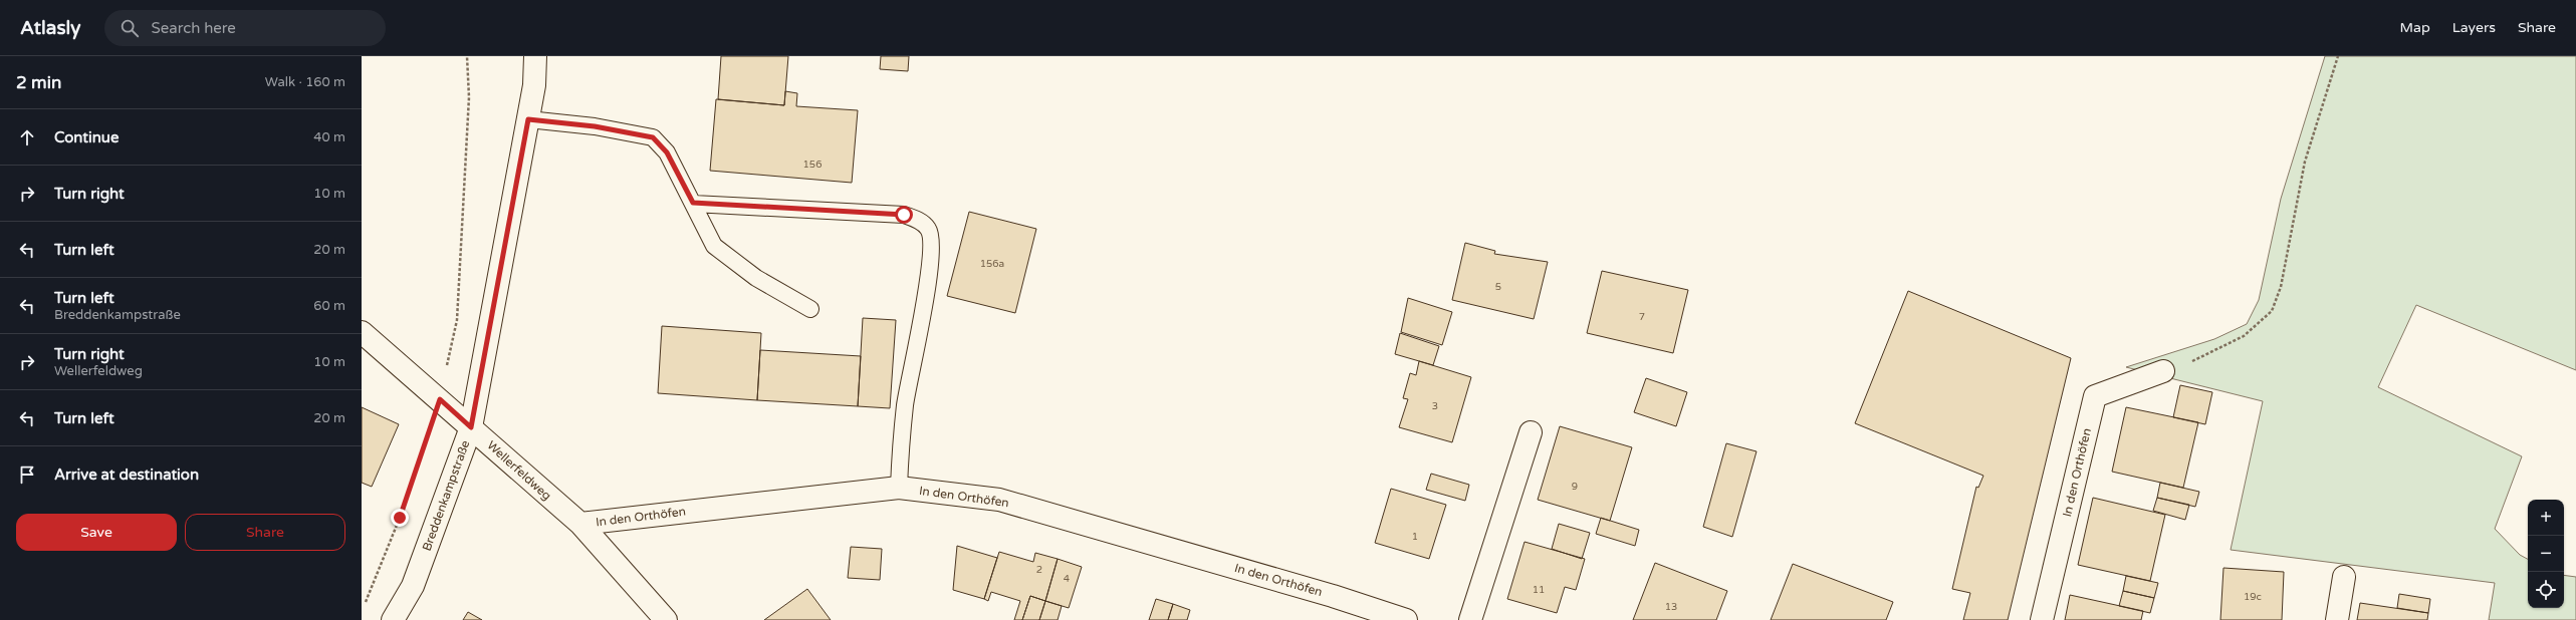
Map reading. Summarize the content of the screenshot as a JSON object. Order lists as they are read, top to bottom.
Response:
{
  "streets": {
    "street": ["Wellerfeldweg", "In den Orthöfen", "Breddenkampstraße"]
  },
  "crossings": [
    ["Wellerfeldweg", "In den Orthöfen"],
    ["Wellerfeldweg", "Breddenkampstraße"]
  ],
  "house_numbers": [
    "156",
    "156a",
    "5",
    "7",
    "3",
    "9",
    "1",
    "2",
    "4",
    "11",
    "19c",
    "13"
  ],
  "page": {
    "header": "Atlasly",
    "search": "Search here",
    "nav": ["Map", "Layers", "Share"],
    "heading": ["2 min", "Walk · 160 m"],
    "list": [
      ["Continue", "40 m"],
      ["Turn right", "10 m"],
      ["Turn left", "20 m"],
      ["Turn left", "Breddenkampstraße", "60 m"],
      ["Turn right", "Wellerfeldweg", "10 m"],
      ["Turn left", "20 m"],
      "Arrive at destination"
    ],
    "map_buttons": ["+", "−"],
    "buttons": ["Save", "Share"]
  }
}
